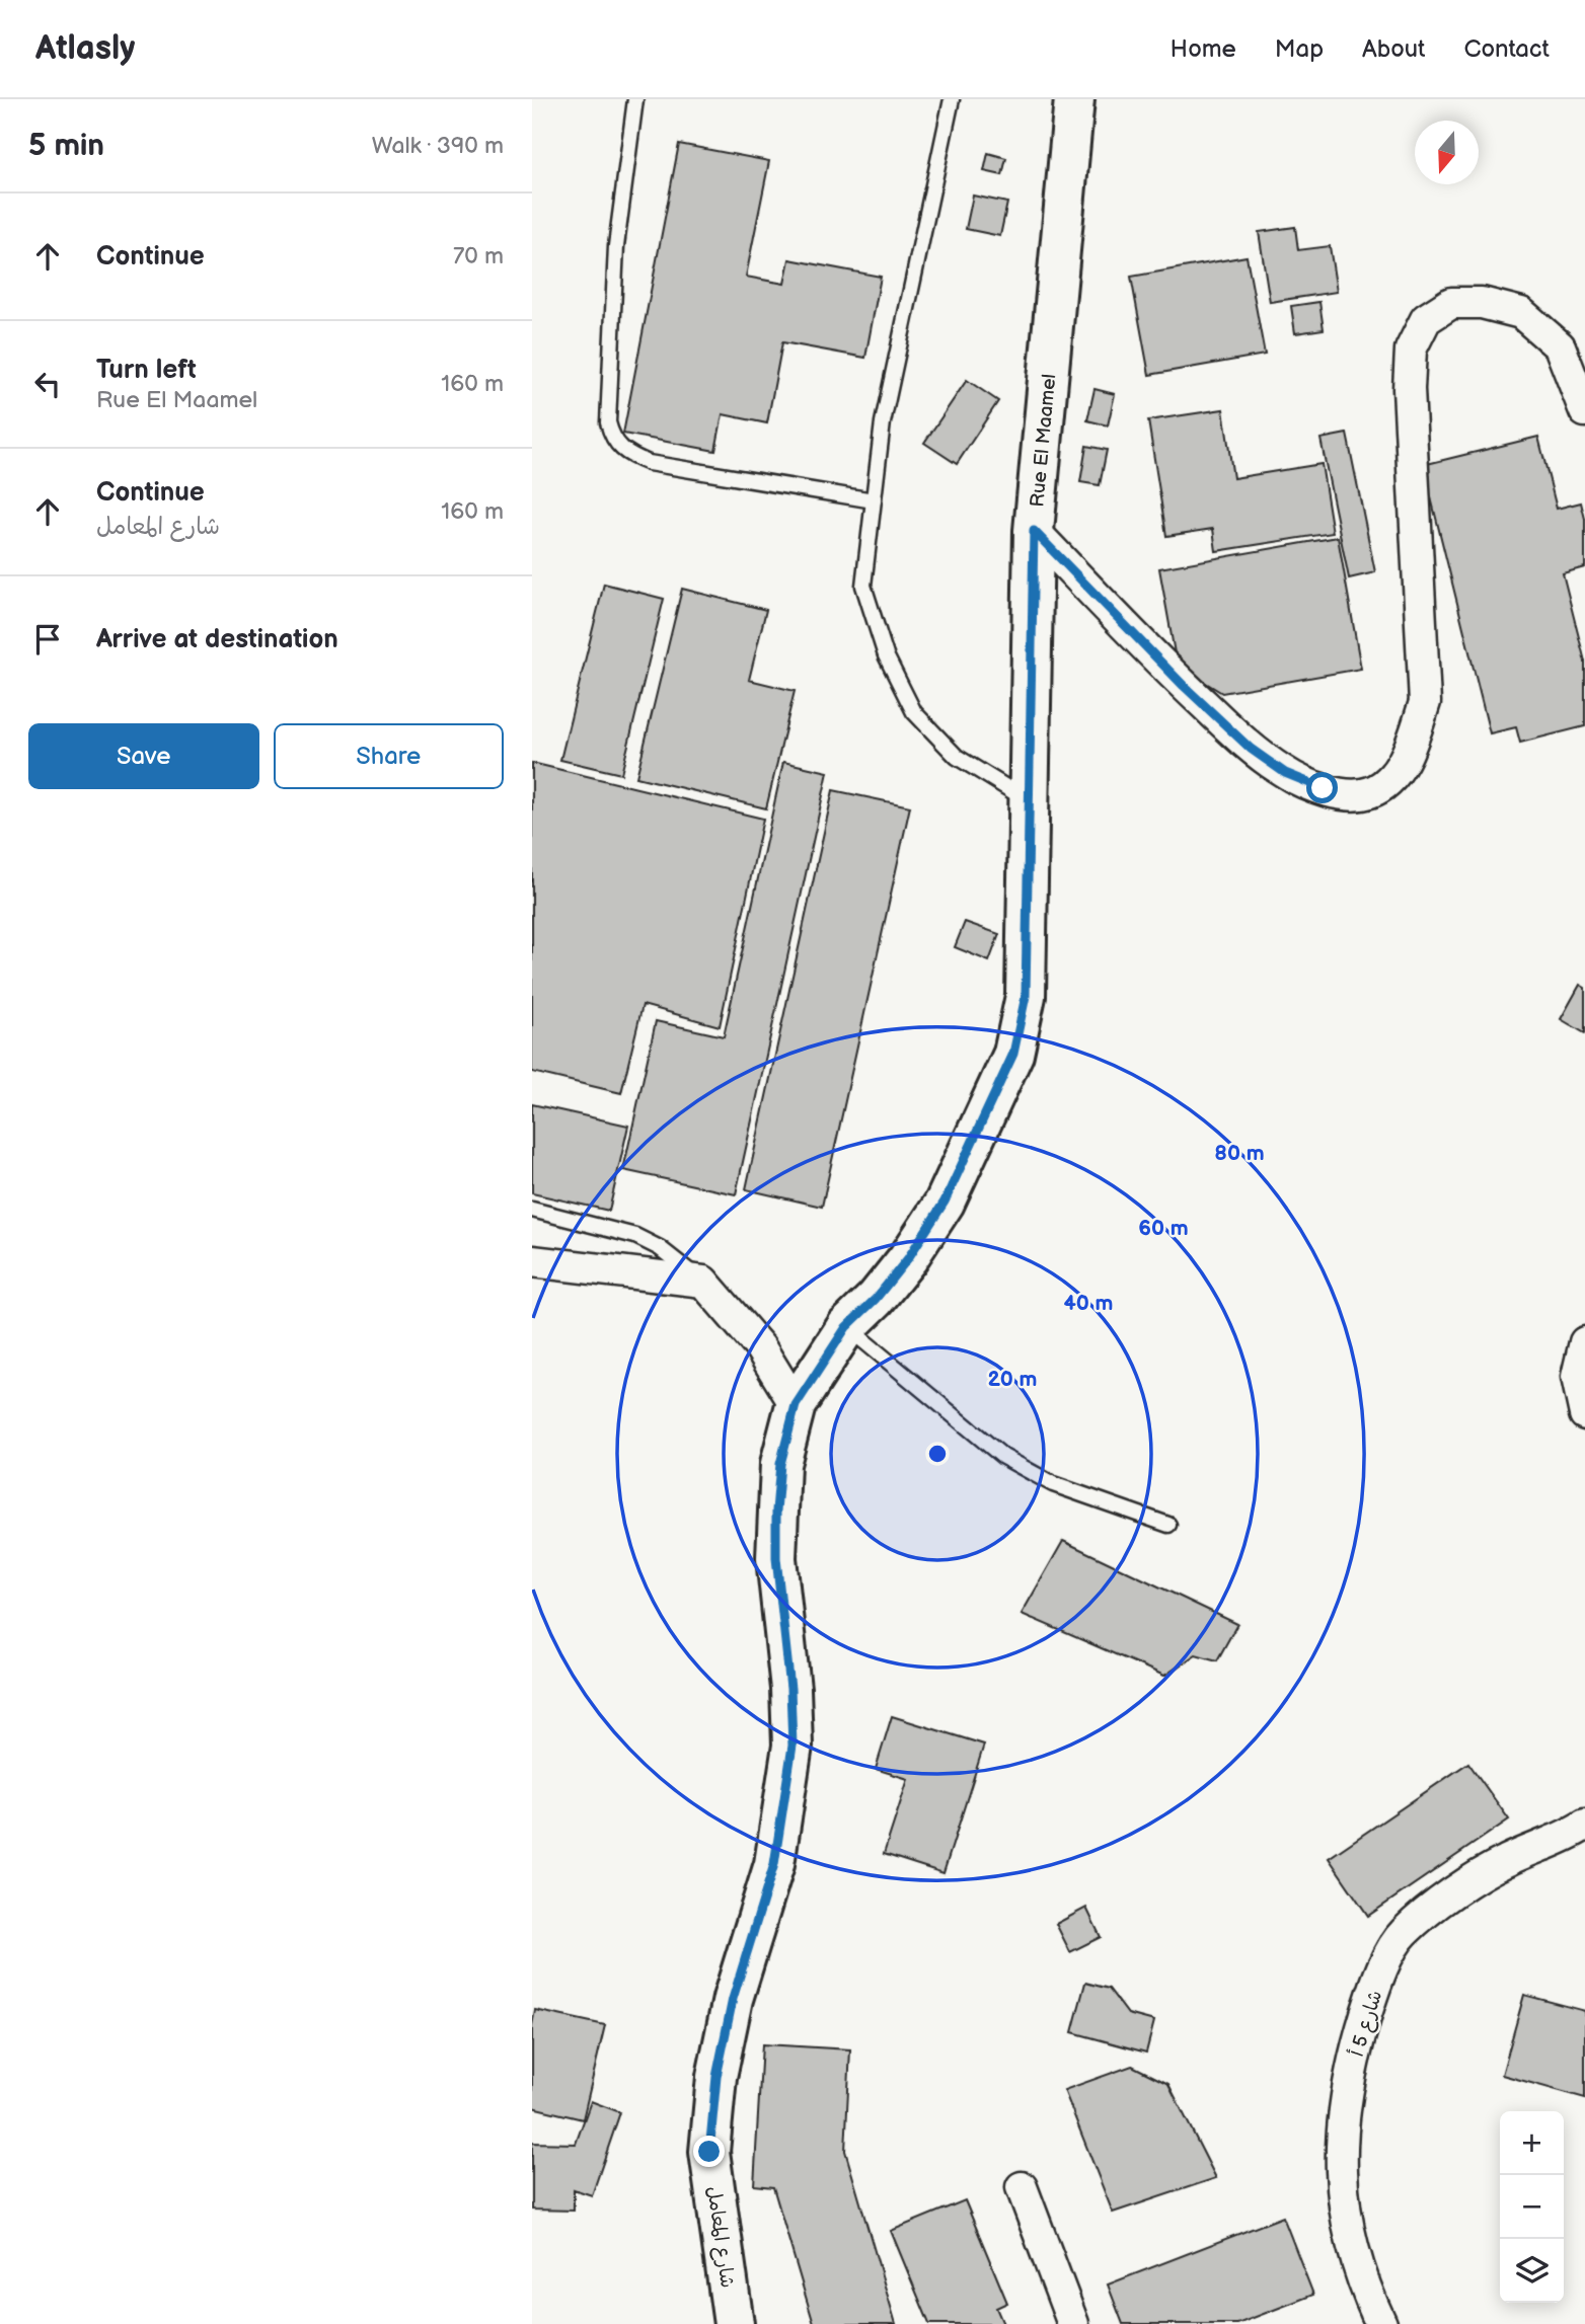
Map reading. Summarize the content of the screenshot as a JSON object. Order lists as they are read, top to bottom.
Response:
{
  "streets": {
    "street": ["Rue El Maamel", "شارع 5 أ", "شارع المعامل"]
  },
  "crossings": [
    ["Rue El Maamel", "شارع المعامل"]
  ],
  "north": "bottom",
  "page": {
    "header": "Atlasly",
    "nav": [
      "Home",
      "Map",
      "About",
      "Contact"
    ],
    "heading": ["5 min", "Walk · 390 m"],
    "list": [
      ["Continue", "70 m"],
      ["Turn left", "Rue El Maamel", "160 m"],
      ["Continue", "شارع المعامل", "160 m"],
      "Arrive at destination"
    ],
    "buttons": ["Save", "Share"],
    "map_buttons": ["+", "−"]
  },
  "rings": [
    "80 m",
    "60 m",
    "40 m",
    "20 m"
  ]
}
